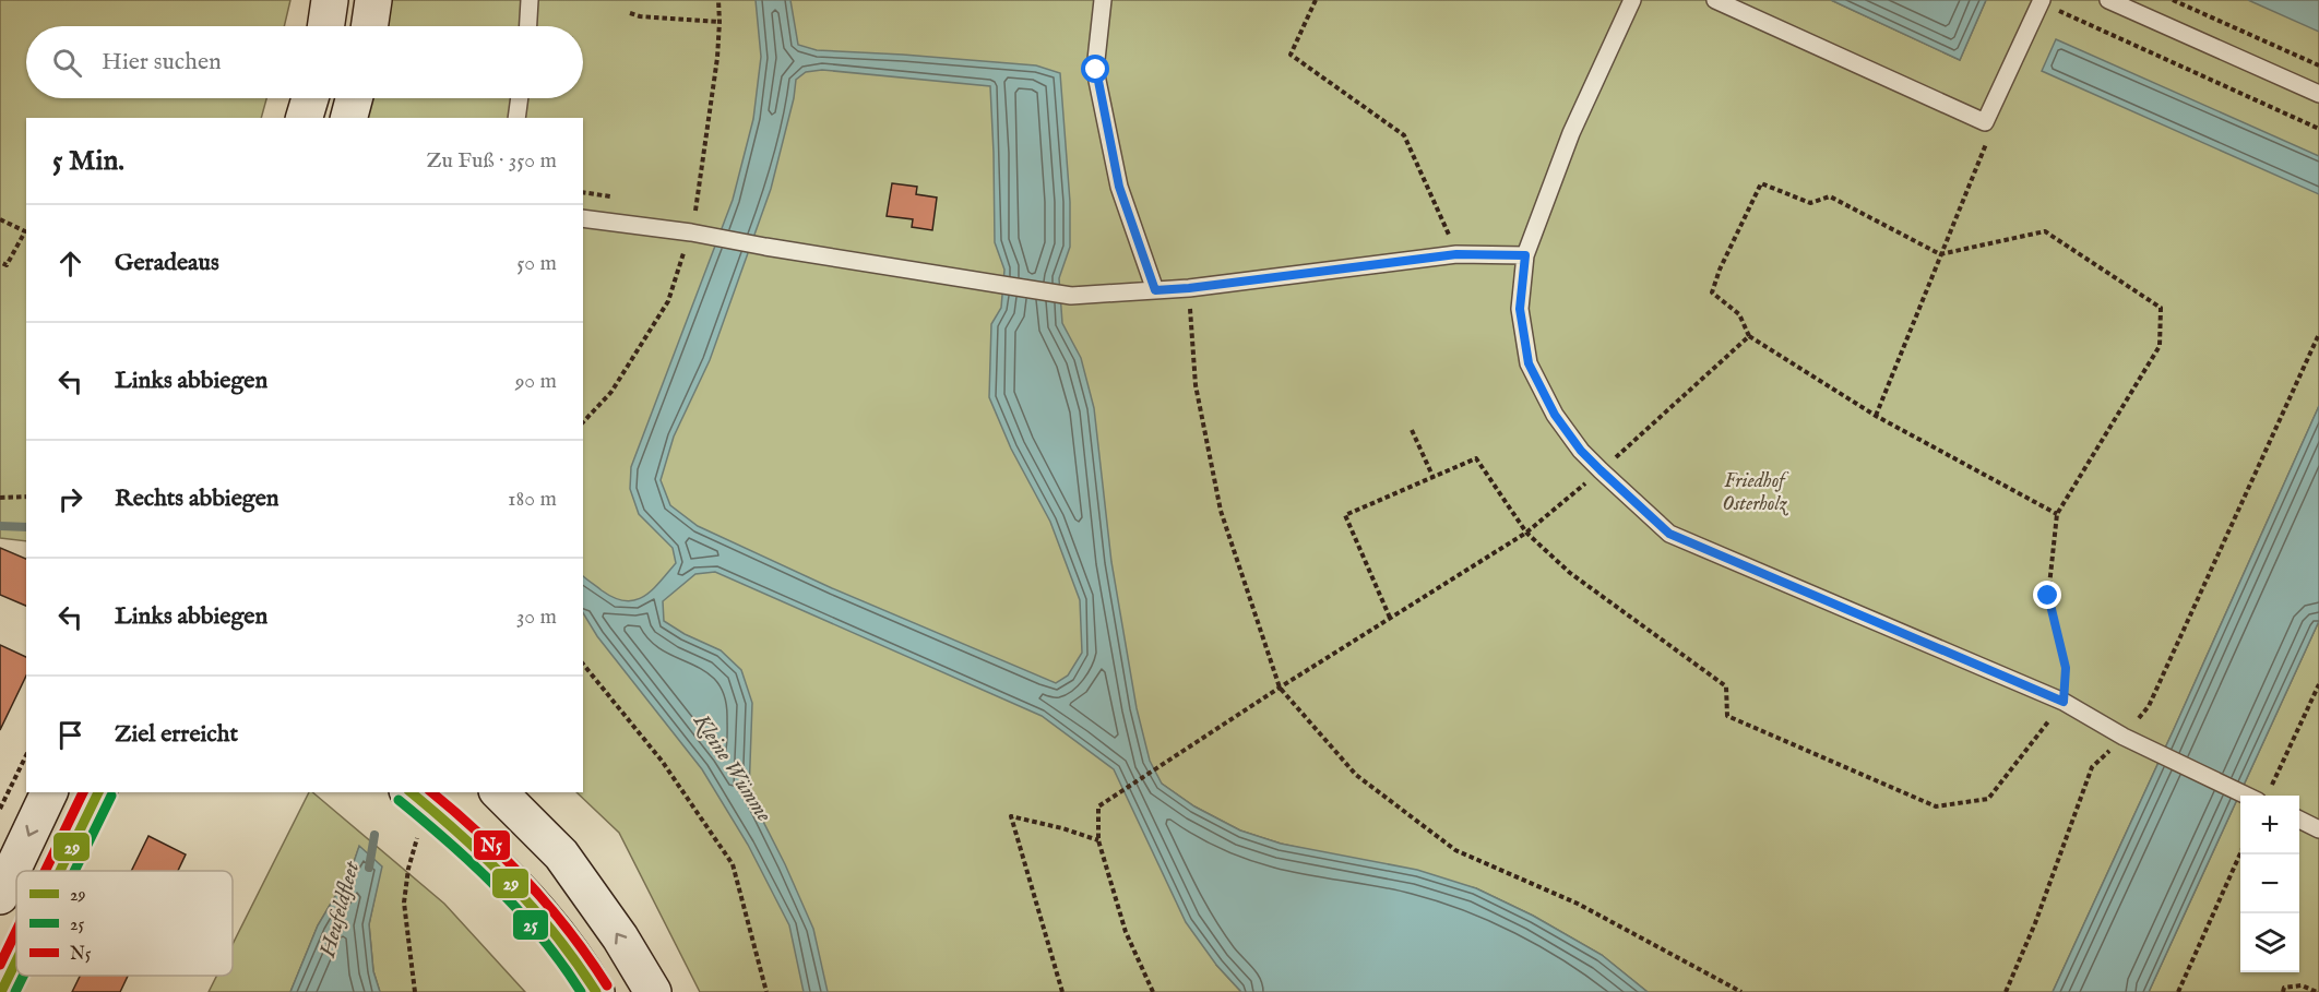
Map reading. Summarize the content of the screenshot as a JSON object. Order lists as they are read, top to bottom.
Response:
{
  "water": ["Kleine Wümme", "Heufeldfleet"],
  "parks": ["Friedhof Osterholz"],
  "lines": ["transit line 29", "transit line N5", "transit line 25"],
  "legend": ["29", "25", "N5"],
  "page": {
    "search": "Hier suchen",
    "heading": ["5 Min.", "Zu Fuß · 350 m"],
    "list": [
      ["Geradeaus", "50 m"],
      ["Links abbiegen", "90 m"],
      ["Rechts abbiegen", "180 m"],
      ["Links abbiegen", "30 m"],
      "Ziel erreicht"
    ],
    "map_buttons": ["+", "−"]
  }
}
